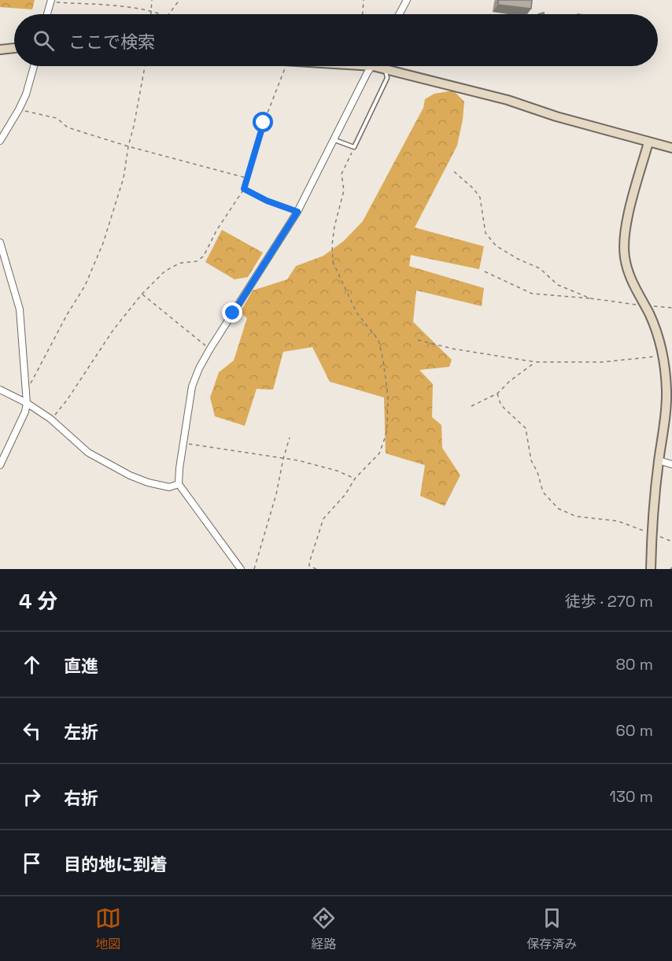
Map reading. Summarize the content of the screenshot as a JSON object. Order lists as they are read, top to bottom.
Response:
{
  "page": {
    "search": "ここで検索",
    "heading": ["4 分", "徒歩 · 270 m"],
    "list": [
      ["直進", "80 m"],
      ["左折", "60 m"],
      ["右折", "130 m"],
      "目的地に到着"
    ],
    "nav": ["地図", "経路", "保存済み"]
  }
}
